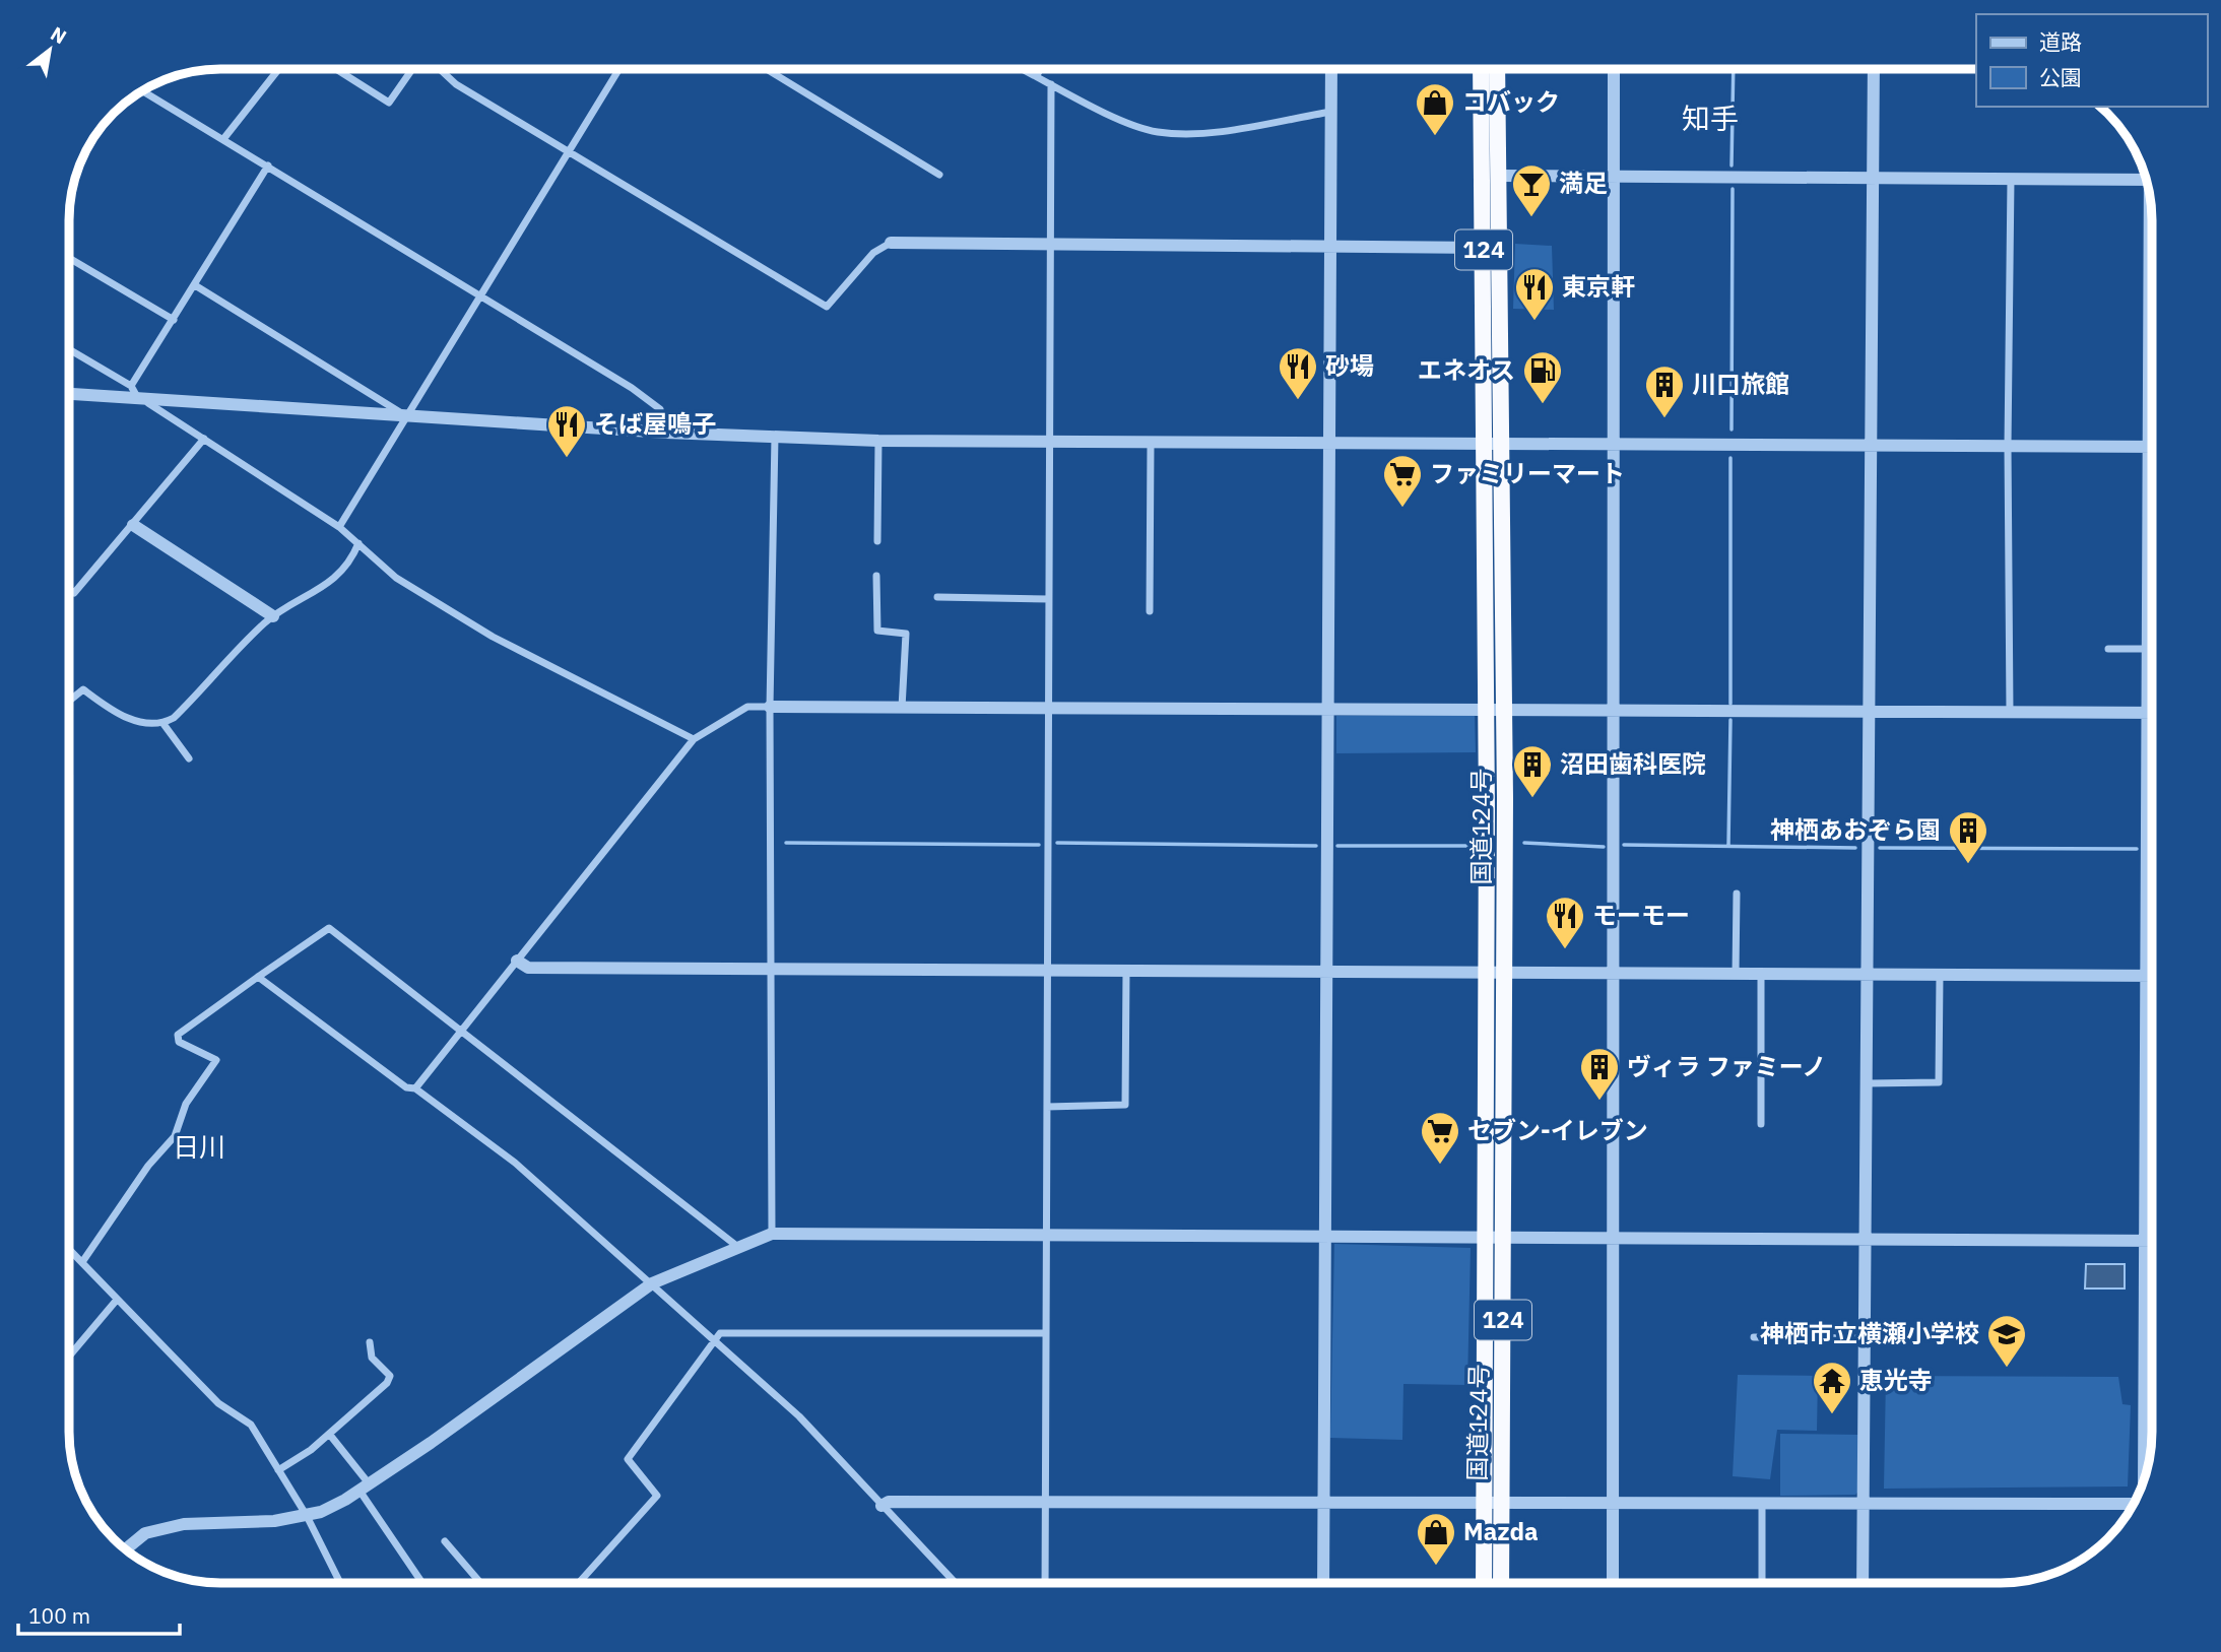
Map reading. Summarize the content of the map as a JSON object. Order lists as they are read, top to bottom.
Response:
{
  "streets": {
    "highway": ["124", "国道124号"]
  },
  "districts": ["知手", "日川"],
  "places": {
    "shop": ["コバック", "Mazda"],
    "bar": ["満足"],
    "restaurant": [
      "東京軒",
      "砂場",
      "そば屋鳴子",
      "モーモー"
    ],
    "fuel station": ["エネオス"],
    "building": [
      "川口旅館",
      "沼田歯科医院",
      "神栖あおぞら園",
      "ヴィラ ファミーノ"
    ],
    "supermarket": ["ファミリーマート", "セブン-イレブン"],
    "school or university": ["神栖市立横瀬小学校"],
    "temple": ["恵光寺"]
  },
  "legend": ["道路", "公園"],
  "scale_bar": "100 m",
  "north": "top right"
}
